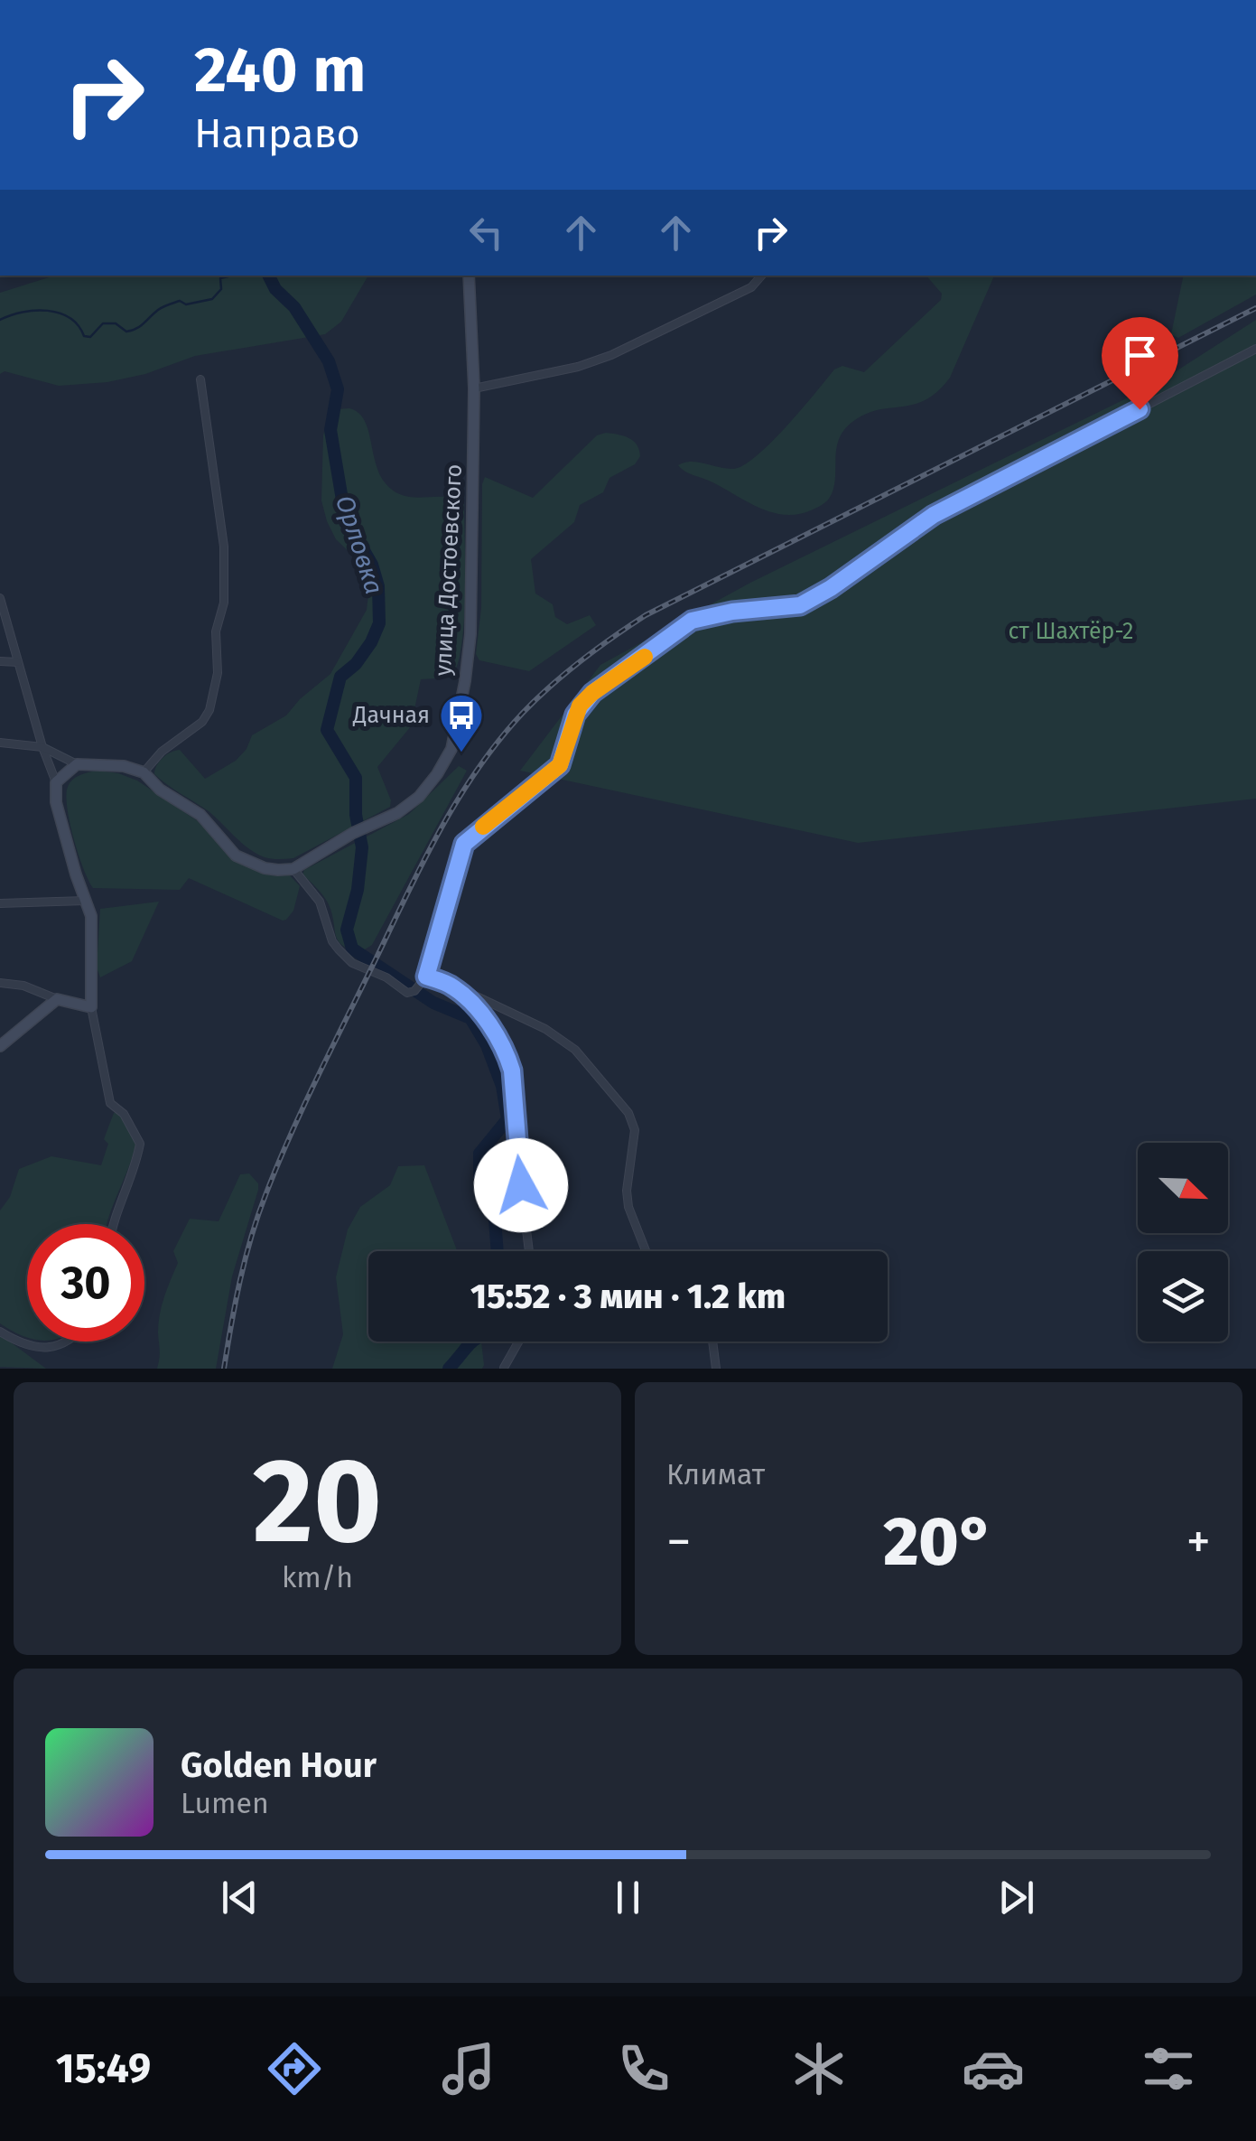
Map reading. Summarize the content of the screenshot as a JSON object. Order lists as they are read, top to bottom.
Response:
{
  "streets": {
    "main road": ["улица Достоевского"]
  },
  "water": ["Орловка"],
  "parks": ["ст Шахтёр-2"],
  "places": {
    "bus stop": ["Дачная"]
  },
  "north": "bottom right",
  "page": {
    "turn": ["240 m", "Направо"],
    "limit": "30",
    "trip": "15:52 · 3 мин · 1.2 km",
    "tile": [
      ["20", "km/h"],
      "Климат"
    ],
    "heat": ["−", "20°", "+"],
    "song": ["Golden Hour", "Lumen"],
    "tabs": "15:49"
  }
}
